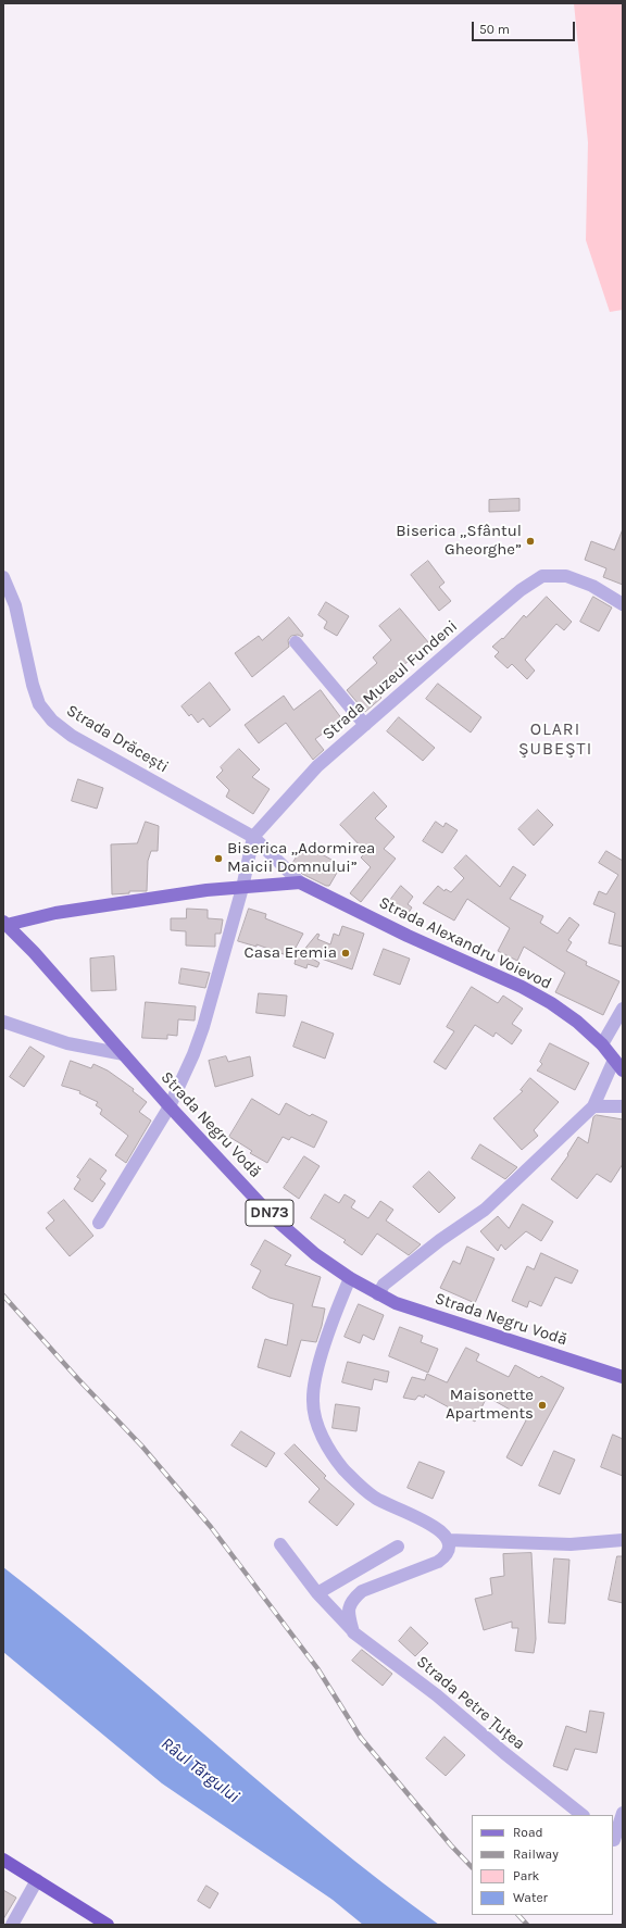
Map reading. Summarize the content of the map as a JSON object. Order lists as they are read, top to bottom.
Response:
{
  "streets": {
    "main road": ["Strada Alexandru Voievod", "Strada Negru Vodă", "DN73"],
    "street": ["Strada Muzeul Fundeni", "Strada Drăcești", "Strada Petre Țuțea"]
  },
  "crossings": [
    ["Strada Muzeul Fundeni", "Strada Drăcești"],
    ["Strada Drăcești", "Strada Alexandru Voievod"]
  ],
  "districts": ["OLARI ŞUBEŞTI"],
  "water": ["Râul Târgului"],
  "places": [
    "Biserica „Sfântul Gheorghe”",
    "Biserica „Adormirea Maicii Domnului”",
    "Casa Eremia",
    "Maisonette Apartments"
  ],
  "legend": [
    "Road",
    "Railway",
    "Park",
    "Water"
  ],
  "scale_bar": "50 m"
}
